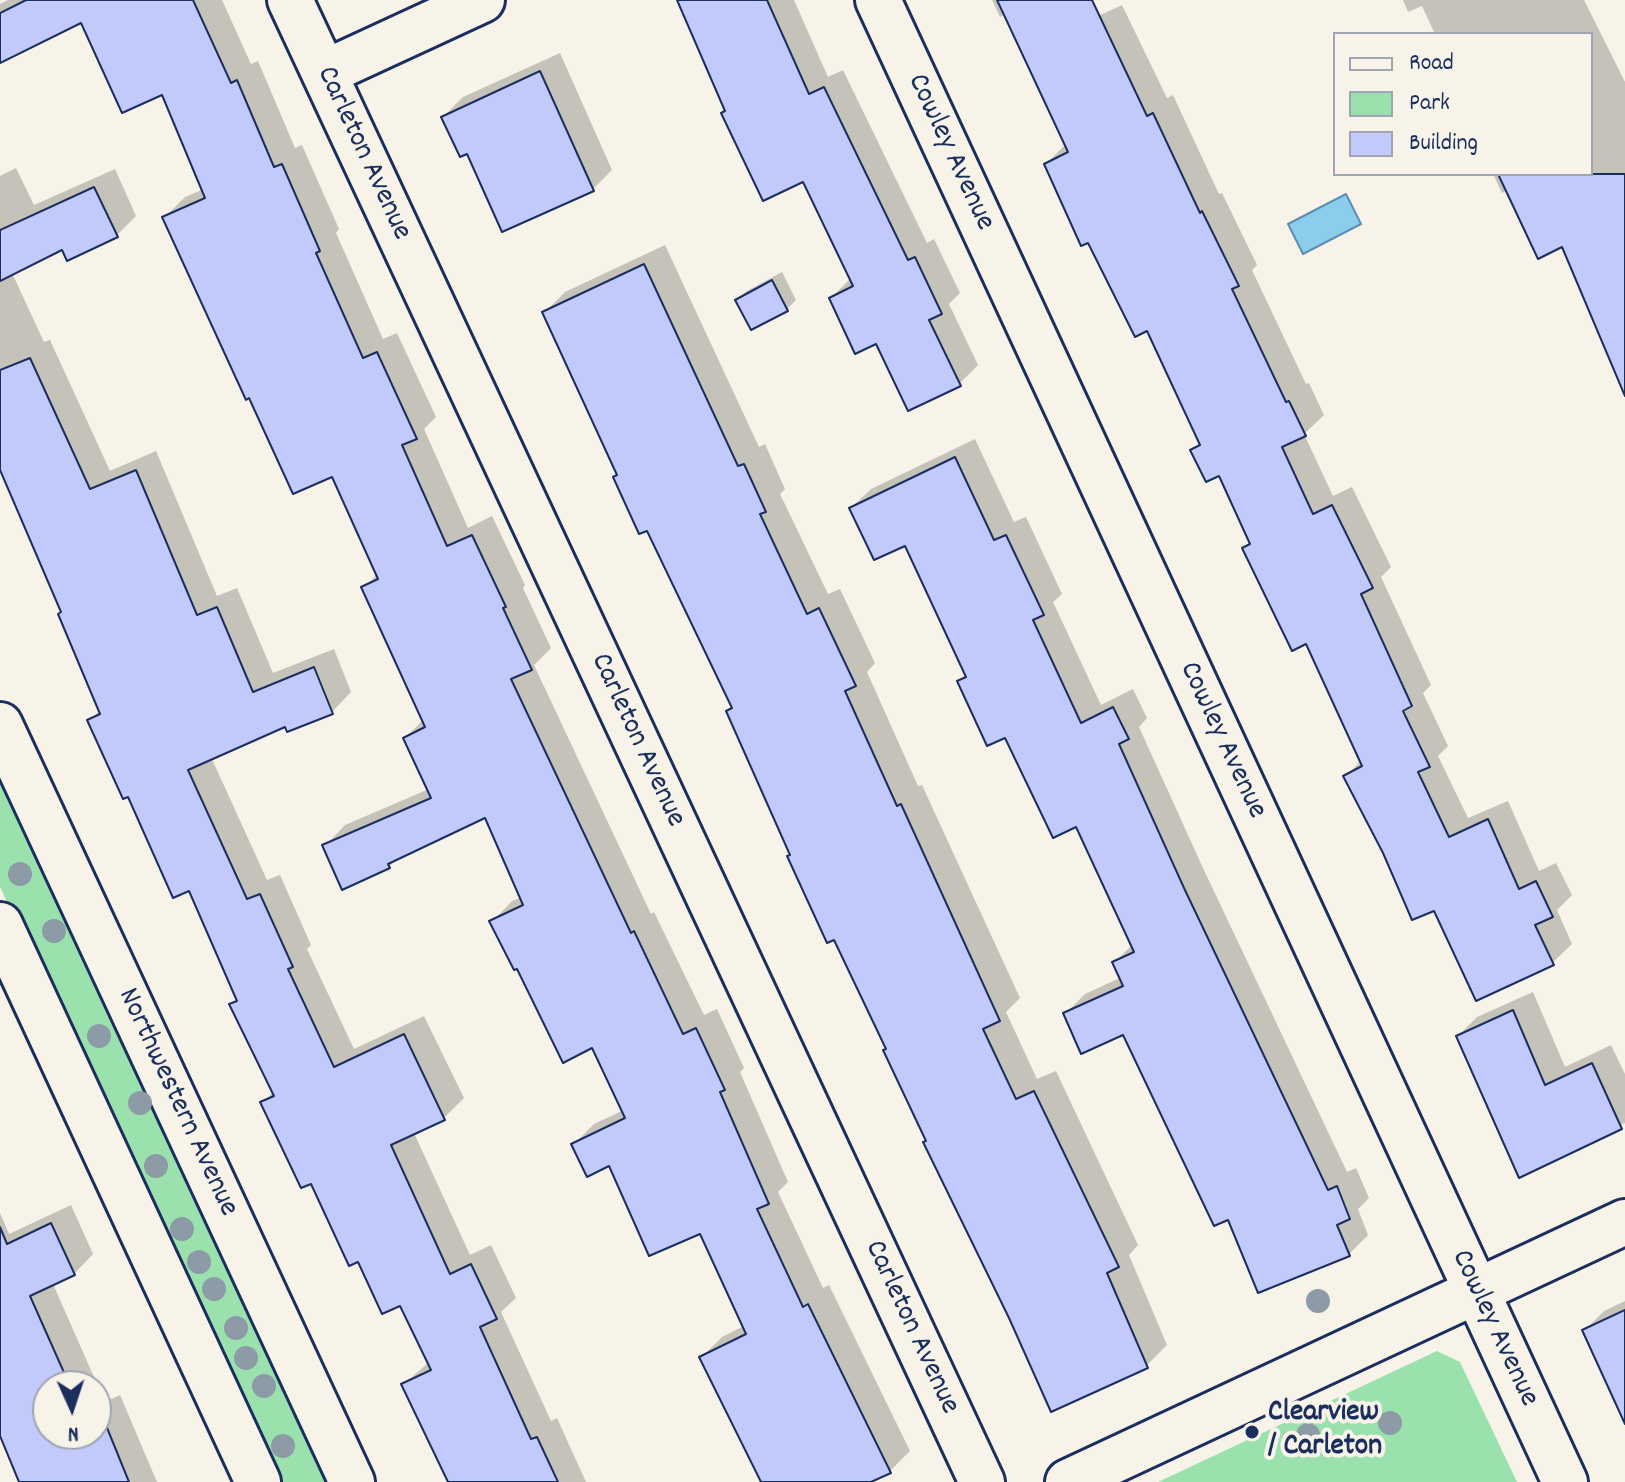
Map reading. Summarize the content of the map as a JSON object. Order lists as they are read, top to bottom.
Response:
{
  "streets": {
    "street": ["Cowley Avenue", "Carleton Avenue", "Northwestern Avenue"]
  },
  "places": ["Clearview / Carleton"],
  "legend": ["Road", "Park", "Building"],
  "north": "bottom"
}
